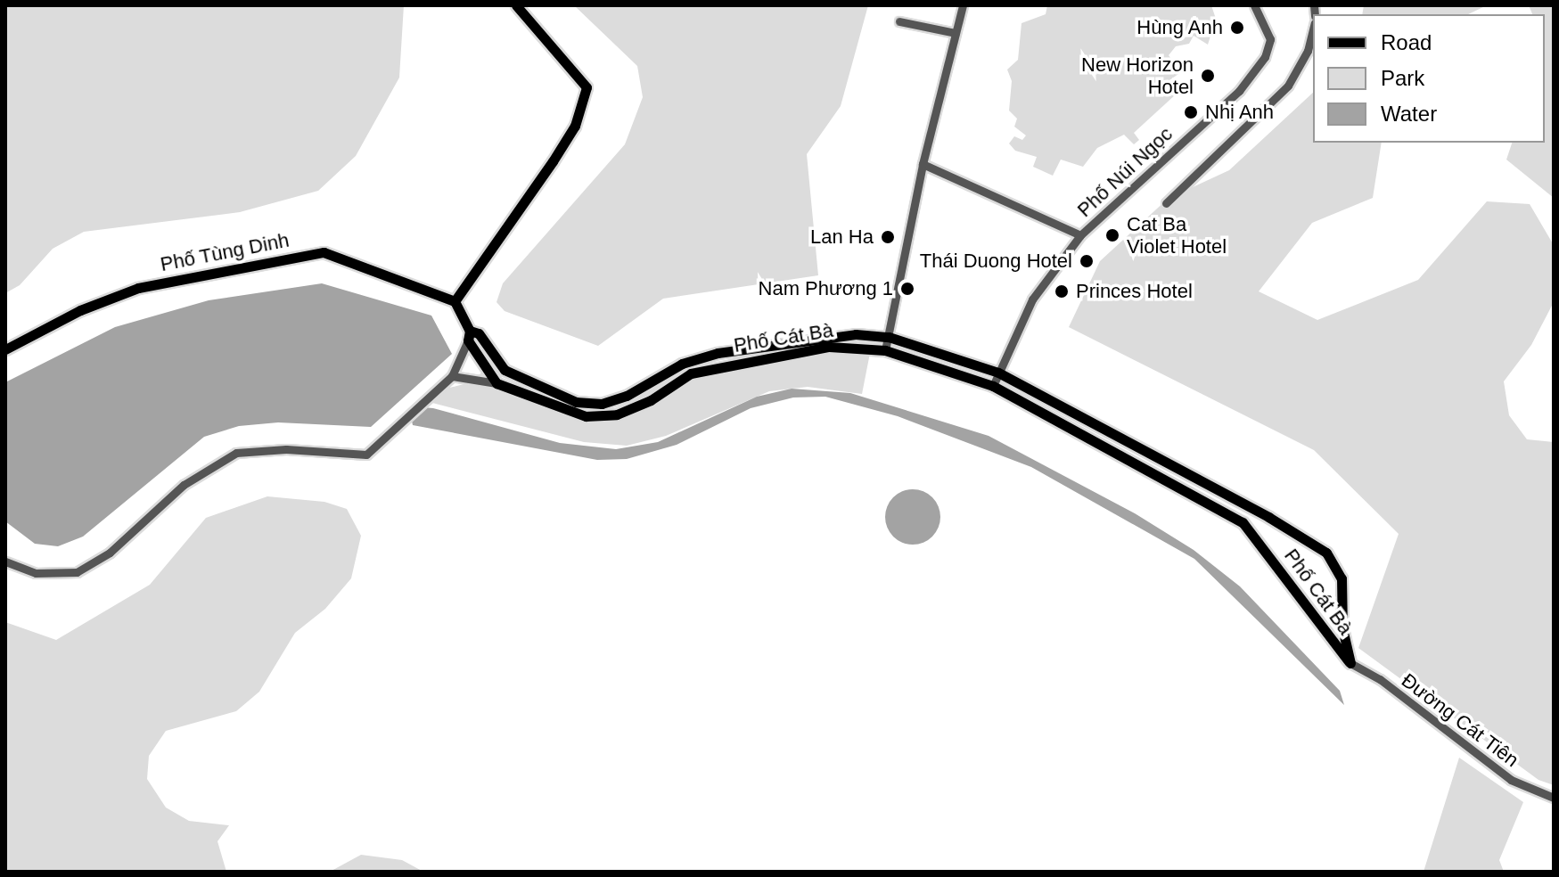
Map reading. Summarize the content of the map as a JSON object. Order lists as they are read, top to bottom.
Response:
{
  "streets": {
    "main road": ["Phố Tùng Dinh", "Phố Cát Bà"],
    "street": ["Phố Núi Ngọc", "Đường Cát Tiên"]
  },
  "crossings": [
    ["Phố Núi Ngọc", "Phố Cát Bà"],
    ["Phố Cát Bà", "Đường Cát Tiên"]
  ],
  "places": [
    "Hùng Anh",
    "New Horizon Hotel",
    "Nhị Anh",
    "Cat Ba Violet Hotel",
    "Lan Ha",
    "Thái Duong Hotel",
    "Nam Phương 1",
    "Princes Hotel"
  ],
  "legend": ["Road", "Park", "Water"]
}
